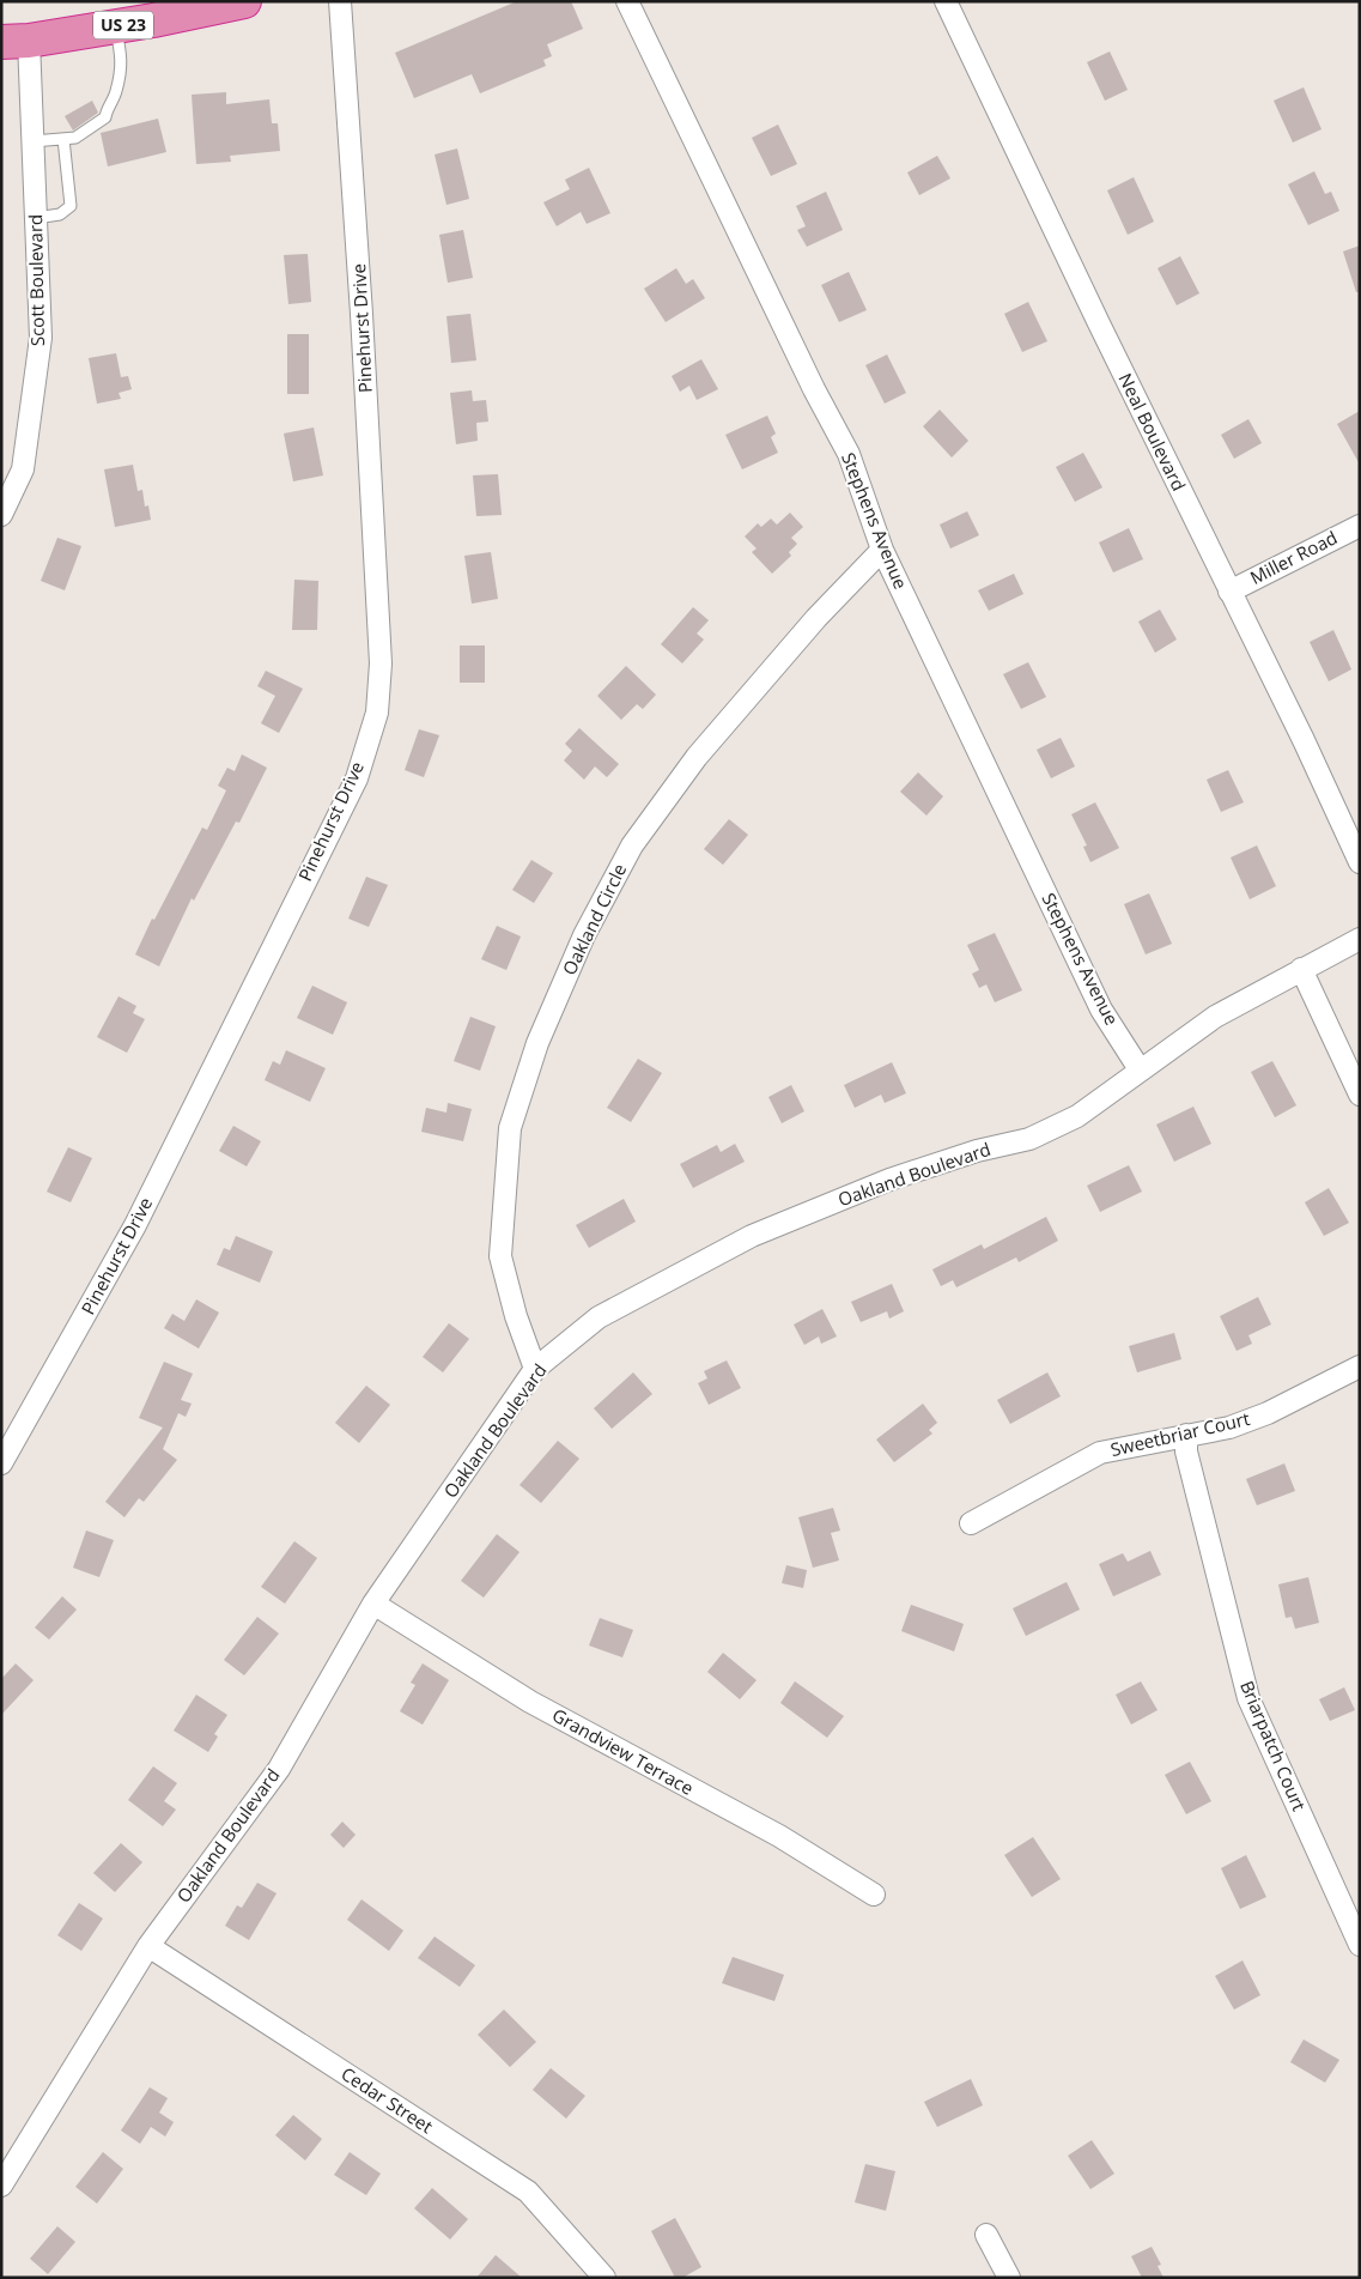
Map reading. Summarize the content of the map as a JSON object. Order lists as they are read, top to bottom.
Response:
{
  "streets": {
    "highway": ["US 23"],
    "street": [
      "Scott Boulevard",
      "Pinehurst Drive",
      "Neal Boulevard",
      "Stephens Avenue",
      "Miller Road",
      "Oakland Circle",
      "Oakland Boulevard",
      "Sweetbriar Court",
      "Briarpatch Court",
      "Grandview Terrace",
      "Cedar Street"
    ]
  },
  "crossings": [
    ["US 23", "Scott Boulevard"],
    ["Neal Boulevard", "Miller Road"],
    ["Stephens Avenue", "Oakland Circle"],
    ["Stephens Avenue", "Oakland Boulevard"],
    ["Oakland Circle", "Oakland Boulevard"],
    ["Oakland Boulevard", "Grandview Terrace"],
    ["Oakland Boulevard", "Cedar Street"],
    ["Sweetbriar Court", "Briarpatch Court"]
  ]
}
